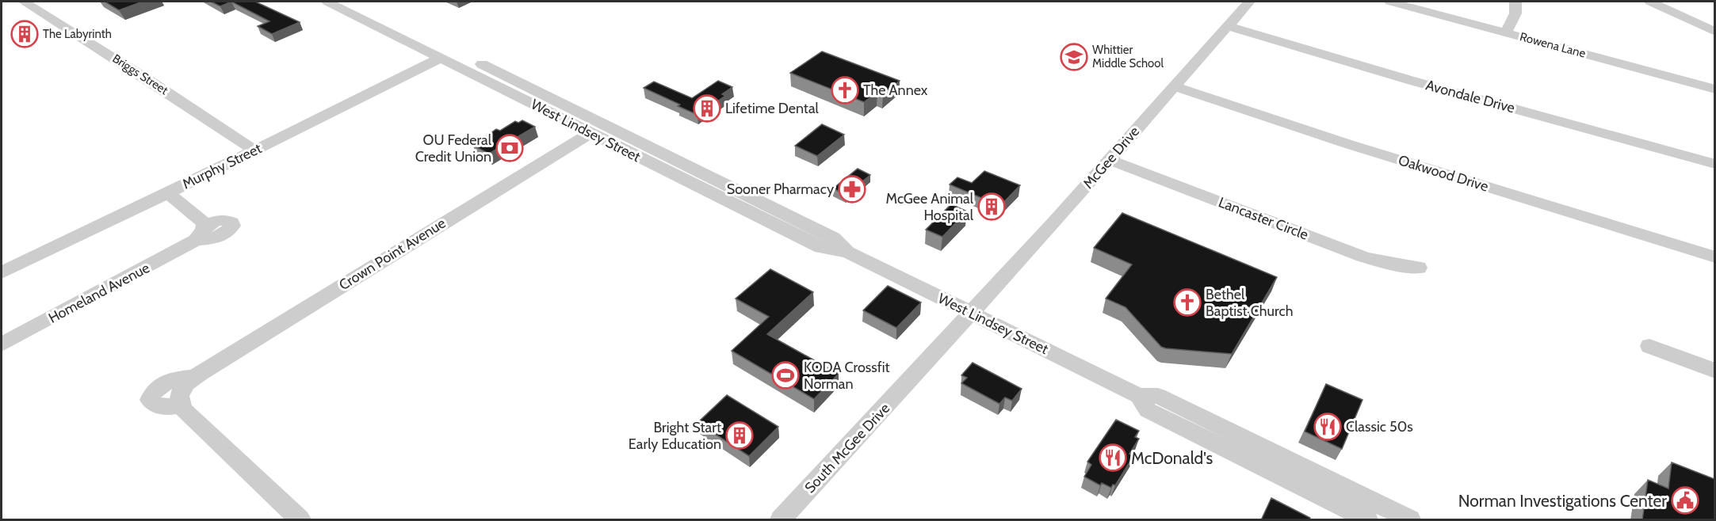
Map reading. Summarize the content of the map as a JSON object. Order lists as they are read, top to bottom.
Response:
{
  "streets": {
    "street": [
      "Rowena Lane",
      "Briggs Street",
      "Avondale Drive",
      "West Lindsey Street",
      "McGee Drive",
      "Murphy Street",
      "Oakwood Drive",
      "Lancaster Circle",
      "Crown Point Avenue",
      "Homeland Avenue",
      "South McGee Drive"
    ]
  },
  "crossings": [
    ["Briggs Street", "Murphy Street"],
    ["Avondale Drive", "McGee Drive"],
    ["West Lindsey Street", "McGee Drive"],
    ["West Lindsey Street", "Murphy Street"],
    ["West Lindsey Street", "Crown Point Avenue"],
    ["West Lindsey Street", "South McGee Drive"],
    ["McGee Drive", "Oakwood Drive"],
    ["McGee Drive", "Lancaster Circle"],
    ["McGee Drive", "South McGee Drive"],
    ["Murphy Street", "Homeland Avenue"]
  ],
  "places": {
    "building": [
      "The Labyrinth",
      "Lifetime Dental",
      "McGee Animal Hospital",
      "Bright Start Early Education"
    ],
    "school or university": ["Whittier Middle School"],
    "church": ["The Annex", "Bethel Baptist Church"],
    "bank": ["OU Federal Credit Union"],
    "pharmacy": ["Sooner Pharmacy"],
    "sports": ["KODA Crossfit Norman"],
    "restaurant": ["Classic 50s", "McDonald's"],
    "public building": ["Norman Investigations Center"]
  }
}
